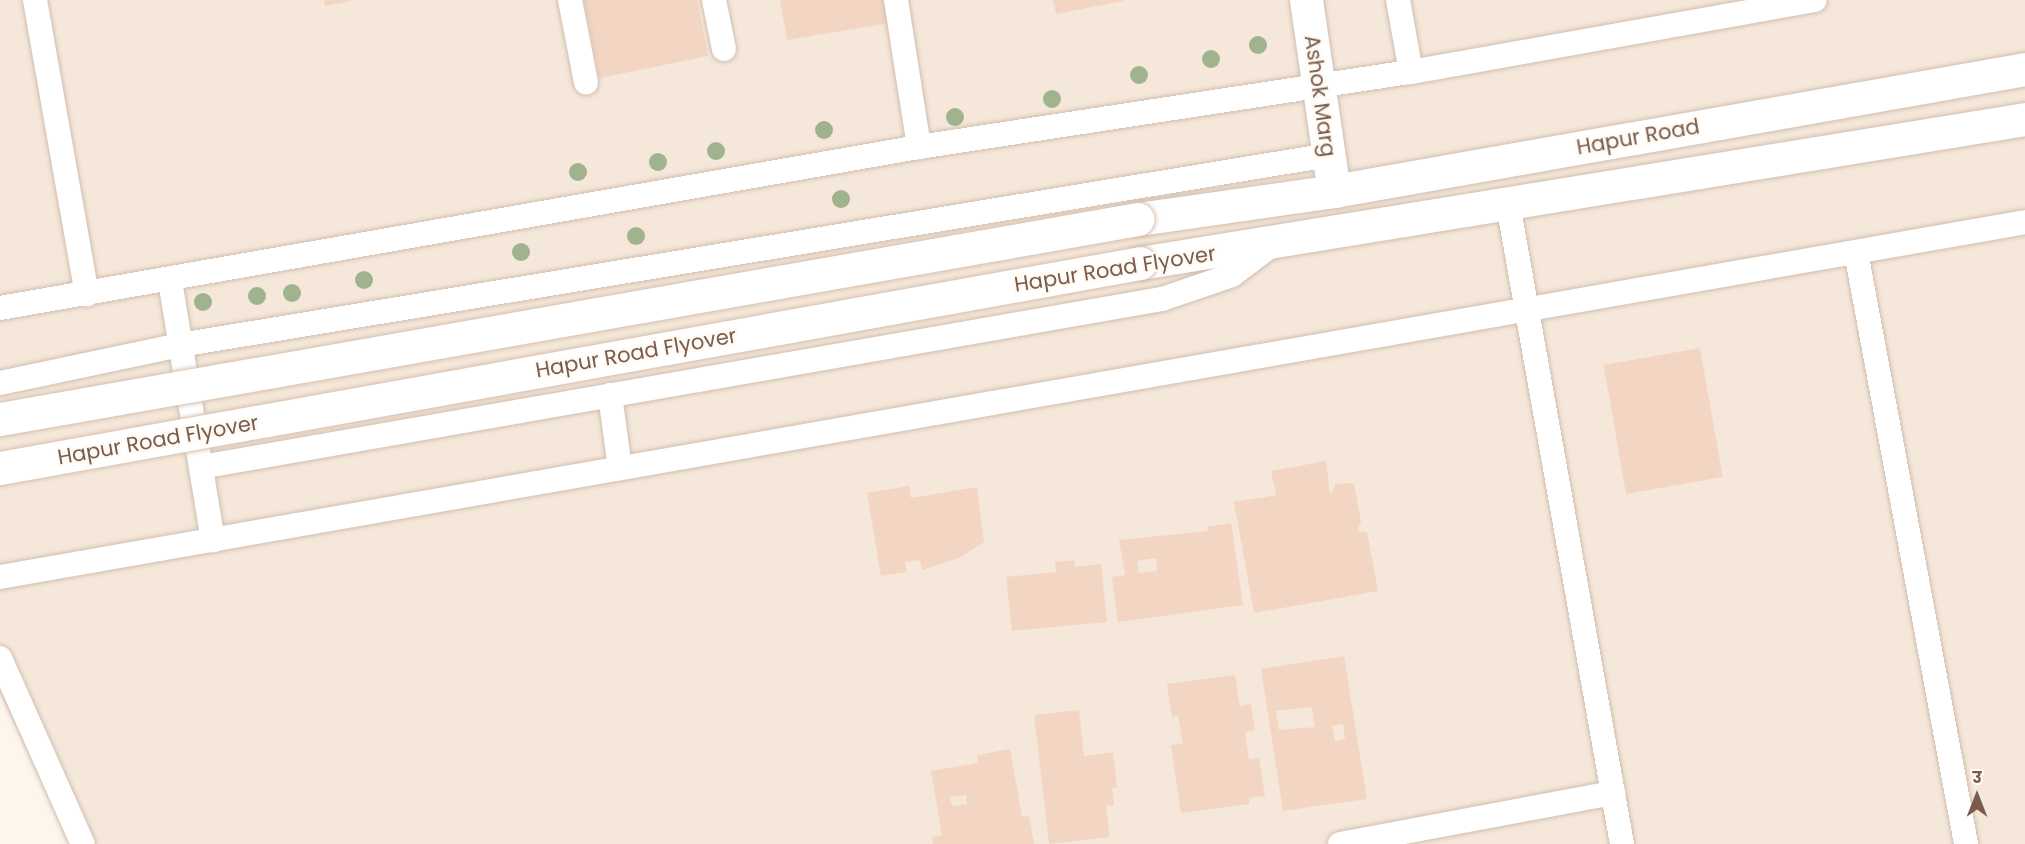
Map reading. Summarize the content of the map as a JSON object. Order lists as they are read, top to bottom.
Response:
{
  "streets": {
    "main road": ["Ashok Marg", "Hapur Road", "Hapur Road Flyover"]
  },
  "crossings": [
    ["Ashok Marg", "Hapur Road"],
    ["Hapur Road", "Hapur Road Flyover"]
  ],
  "north": "top"
}
